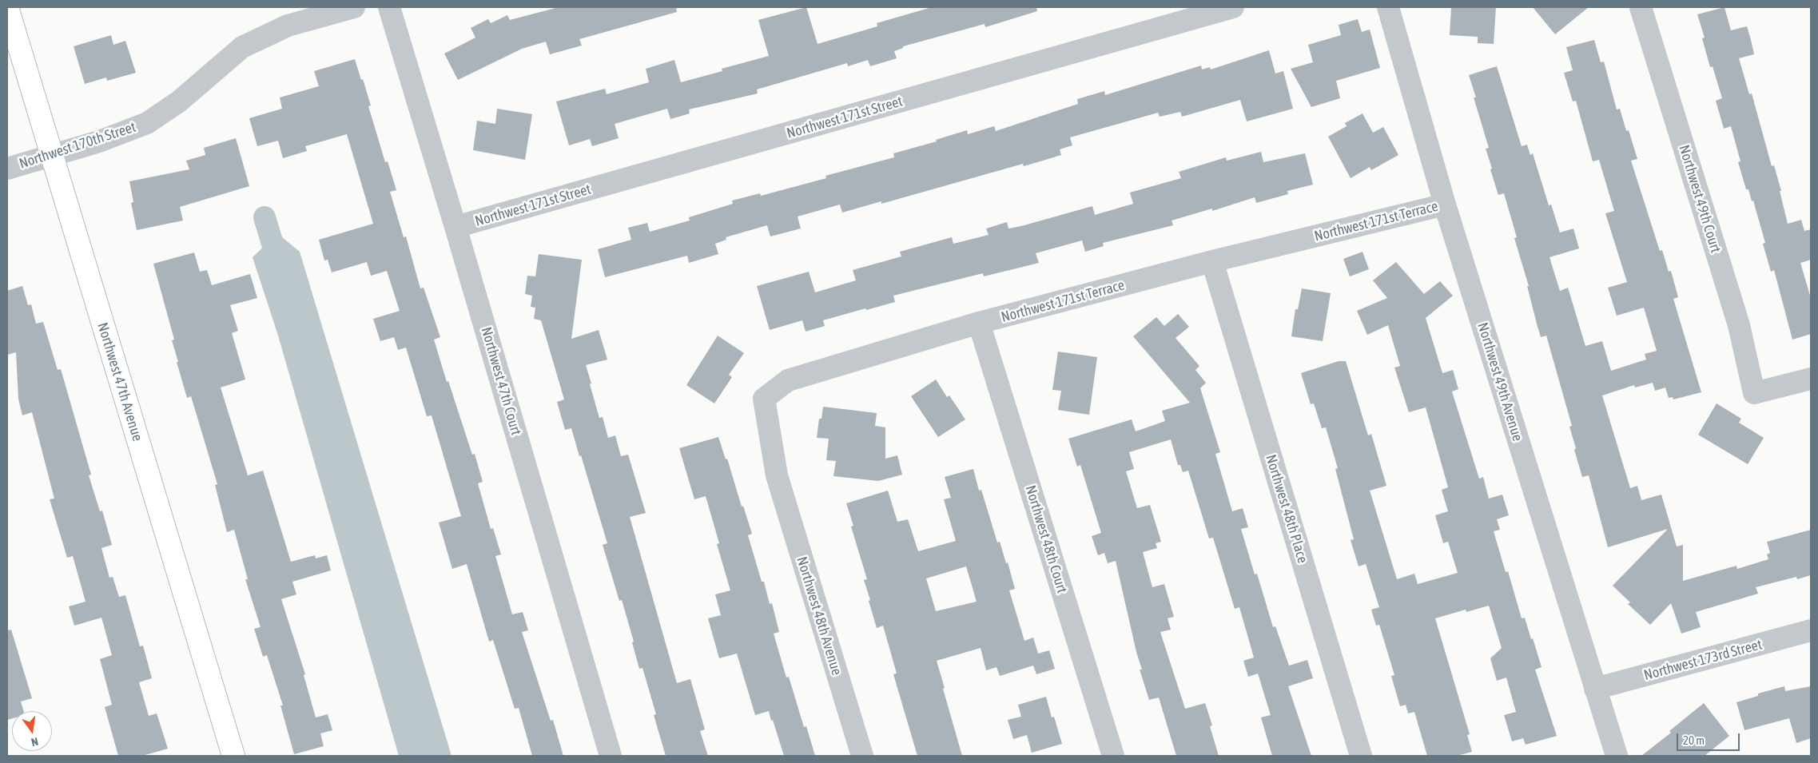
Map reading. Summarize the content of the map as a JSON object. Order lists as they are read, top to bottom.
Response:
{
  "streets": {
    "main road": ["Northwest 47th Avenue"],
    "street": [
      "Northwest 171st Street",
      "Northwest 170th Street",
      "Northwest 49th Court",
      "Northwest 171st Terrace",
      "Northwest 47th Court",
      "Northwest 49th Avenue",
      "Northwest 48th Place",
      "Northwest 48th Court",
      "Northwest 48th Avenue",
      "Northwest 173rd Street"
    ]
  },
  "crossings": [
    ["Northwest 171st Street", "Northwest 47th Court"],
    ["Northwest 170th Street", "Northwest 47th Avenue"],
    ["Northwest 171st Terrace", "Northwest 49th Avenue"],
    ["Northwest 171st Terrace", "Northwest 48th Place"],
    ["Northwest 171st Terrace", "Northwest 48th Court"],
    ["Northwest 171st Terrace", "Northwest 48th Avenue"],
    ["Northwest 49th Avenue", "Northwest 173rd Street"]
  ],
  "scale_bar": "20 m",
  "north": "bottom"
}
